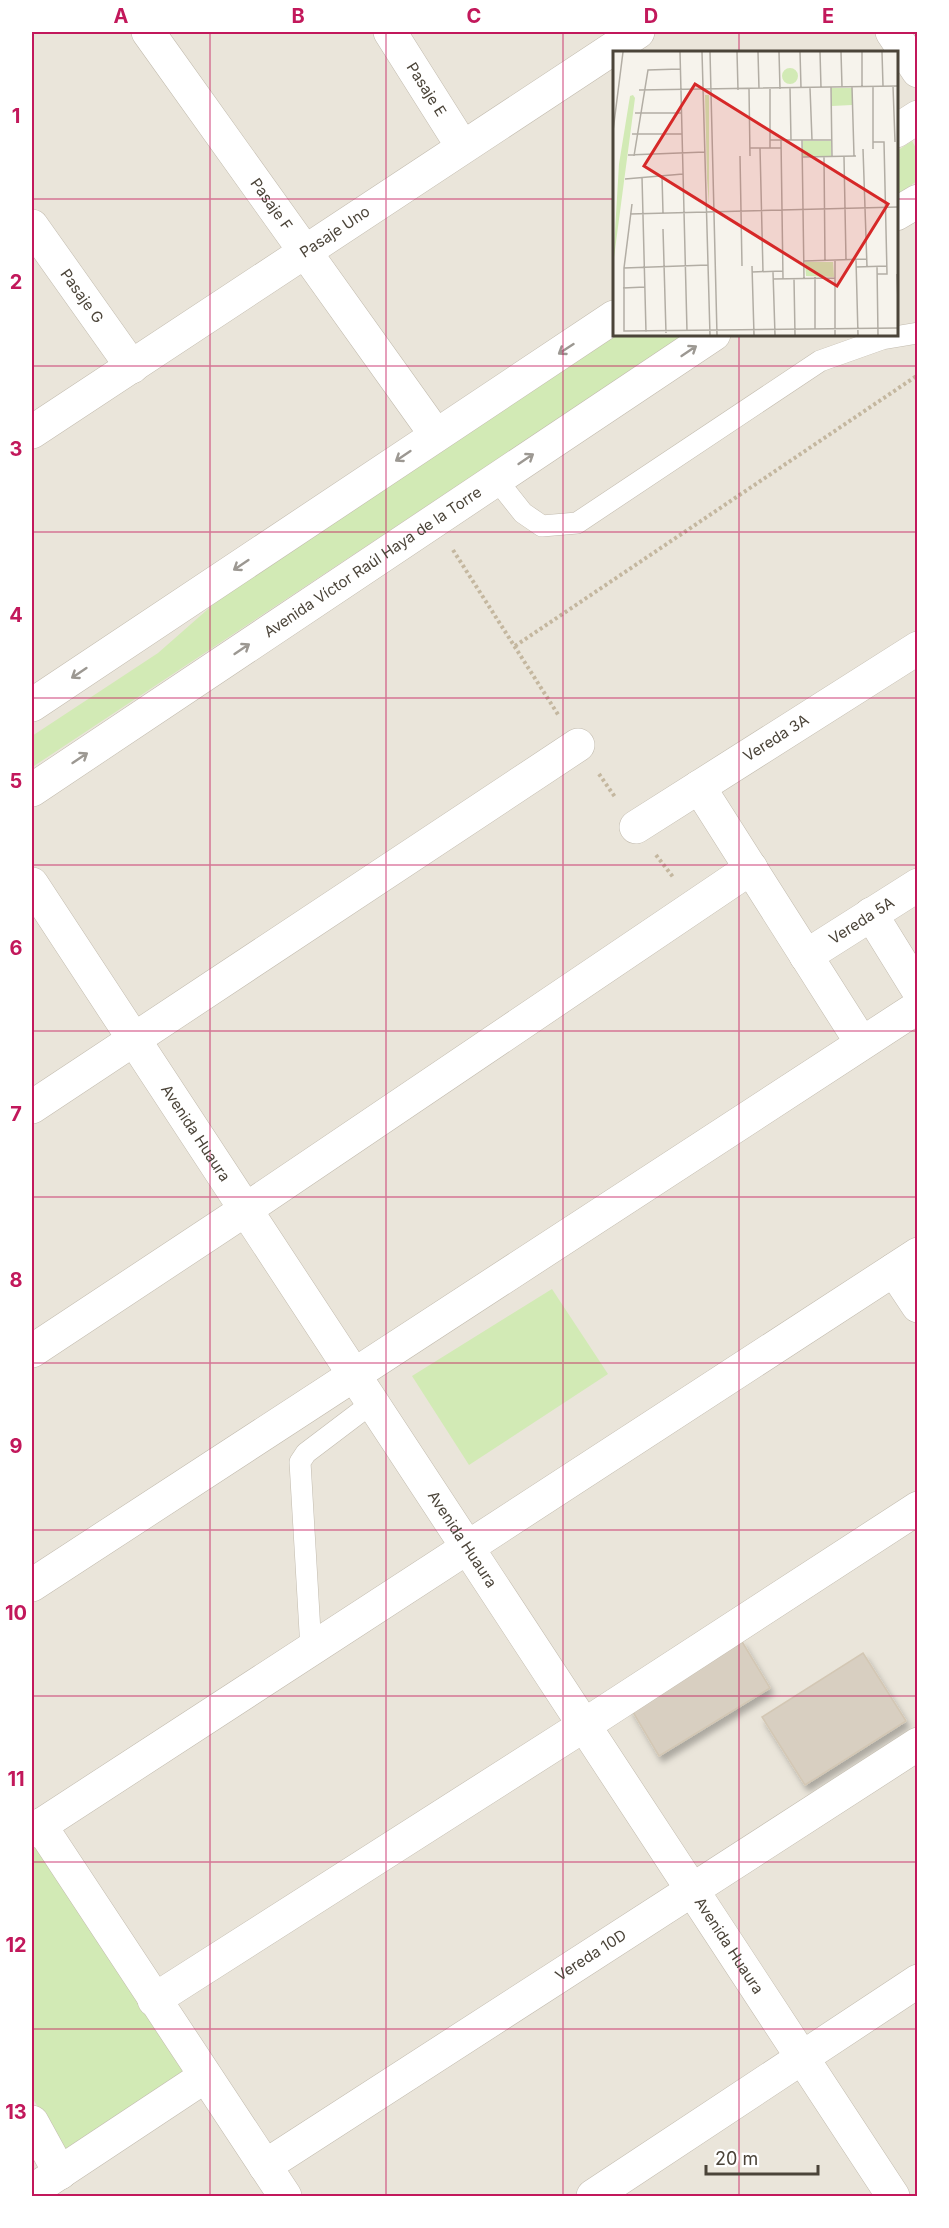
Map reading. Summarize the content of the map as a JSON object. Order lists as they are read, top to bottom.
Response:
{
  "streets": {
    "street": [
      "Pasaje E",
      "Pasaje F",
      "Pasaje Uno",
      "Pasaje G",
      "Avenida Víctor Raúl Haya de la Torre",
      "Vereda 3A",
      "Vereda 5A",
      "Avenida Huaura",
      "Vereda 10D"
    ]
  },
  "crossings": [
    ["Pasaje E", "Pasaje Uno"],
    ["Pasaje F", "Pasaje Uno"],
    ["Pasaje Uno", "Pasaje G"],
    ["Avenida Huaura", "Vereda 10D"]
  ],
  "scale_bar": "20 m",
  "grid": {
    "columns": [
      "A",
      "B",
      "C",
      "D",
      "E"
    ],
    "rows": [
      "1",
      "2",
      "3",
      "4",
      "5",
      "6",
      "7",
      "8",
      "9",
      "10",
      "11",
      "12",
      "13"
    ]
  }
}
